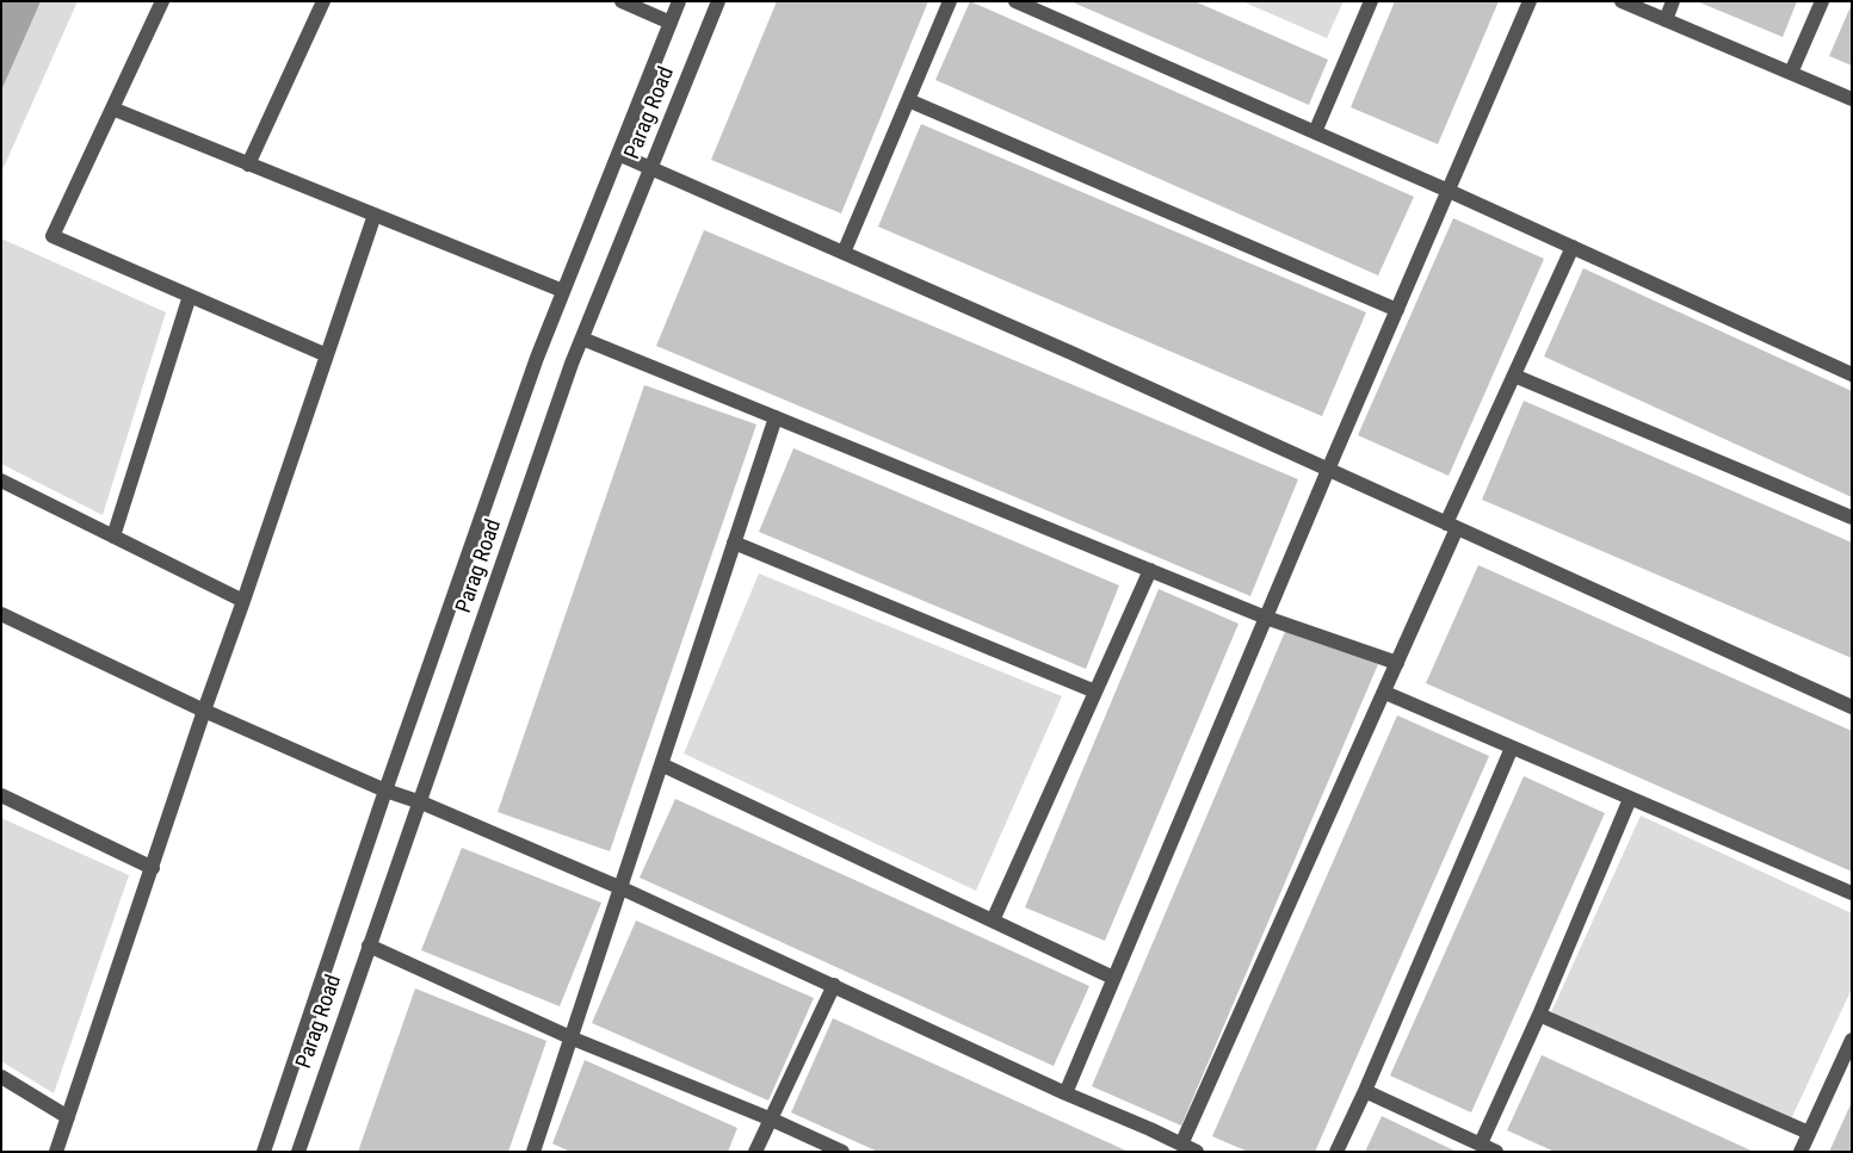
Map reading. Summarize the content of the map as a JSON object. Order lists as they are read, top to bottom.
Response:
{
  "streets": {
    "street": ["Parag Road"]
  }
}
